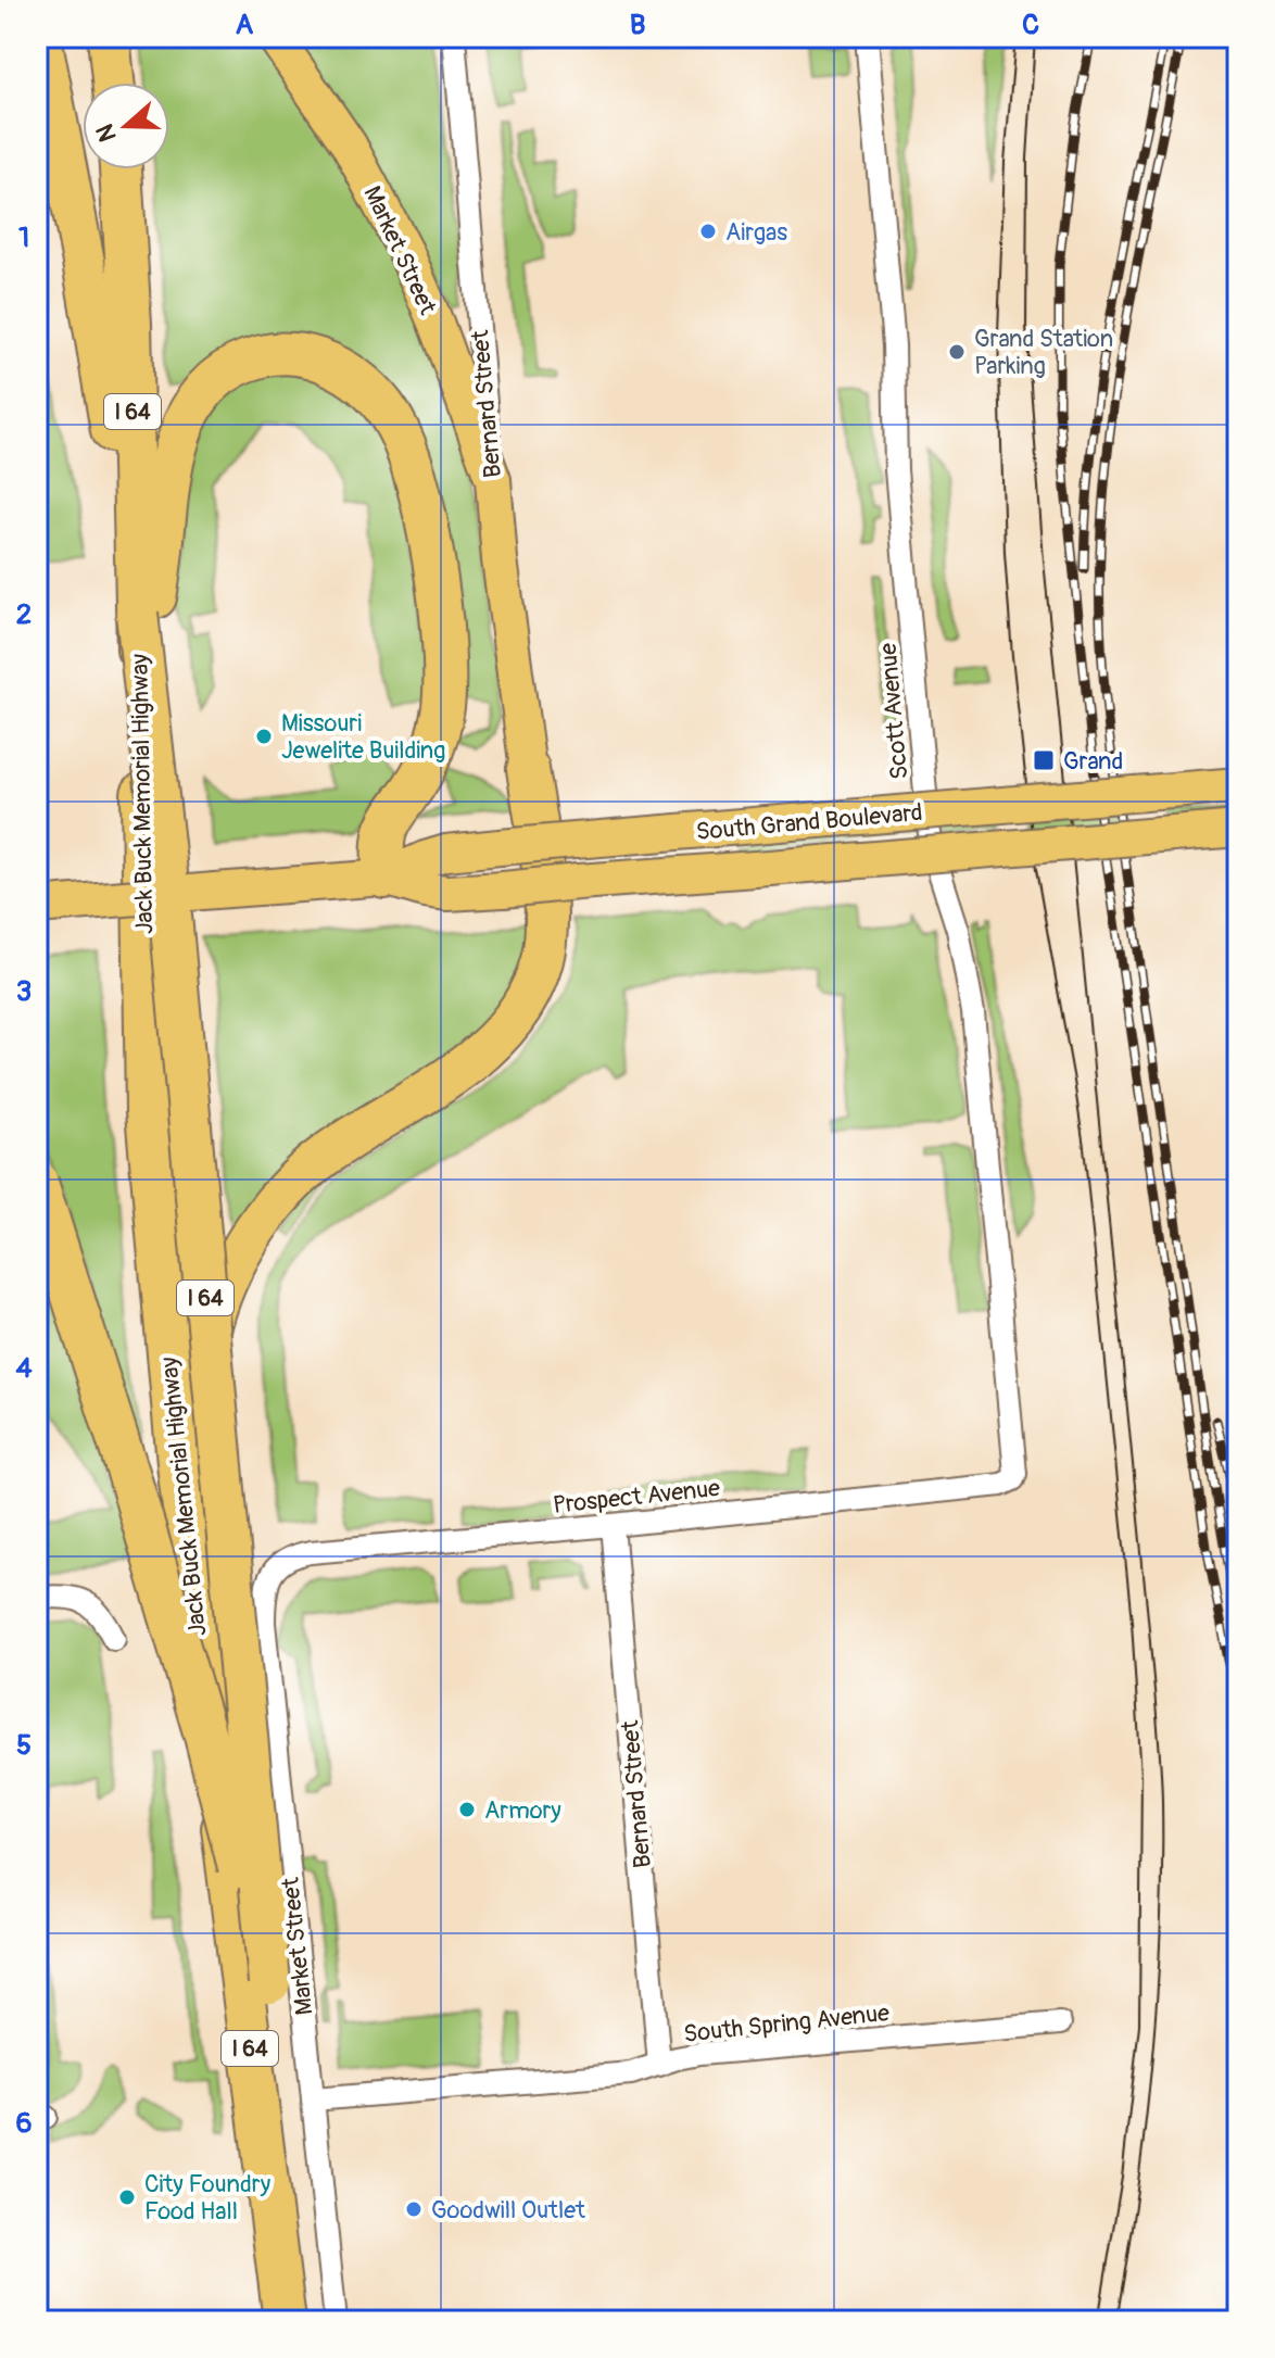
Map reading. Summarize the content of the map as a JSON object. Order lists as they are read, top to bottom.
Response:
{
  "streets": {
    "highway": ["I 64", "Jack Buck Memorial Highway"],
    "main road": ["Market Street", "Bernard Street", "South Grand Boulevard"],
    "street": ["Scott Avenue", "Prospect Avenue", "South Spring Avenue"]
  },
  "crossings": [
    ["Market Street", "Bernard Street"],
    ["Market Street", "Prospect Avenue"],
    ["Market Street", "South Spring Avenue"],
    ["Bernard Street", "Prospect Avenue"],
    ["Bernard Street", "South Spring Avenue"],
    ["Scott Avenue", "Prospect Avenue"]
  ],
  "places": {
    "other": [
      "Airgas",
      "Grand Station Parking",
      "Missouri Jewelite Building",
      "Armory",
      "City Foundry Food Hall",
      "Goodwill Outlet"
    ],
    "transit": ["Grand"]
  },
  "north": "left",
  "grid": {
    "columns": ["A", "B", "C"],
    "rows": [
      "1",
      "2",
      "3",
      "4",
      "5",
      "6"
    ]
  }
}
